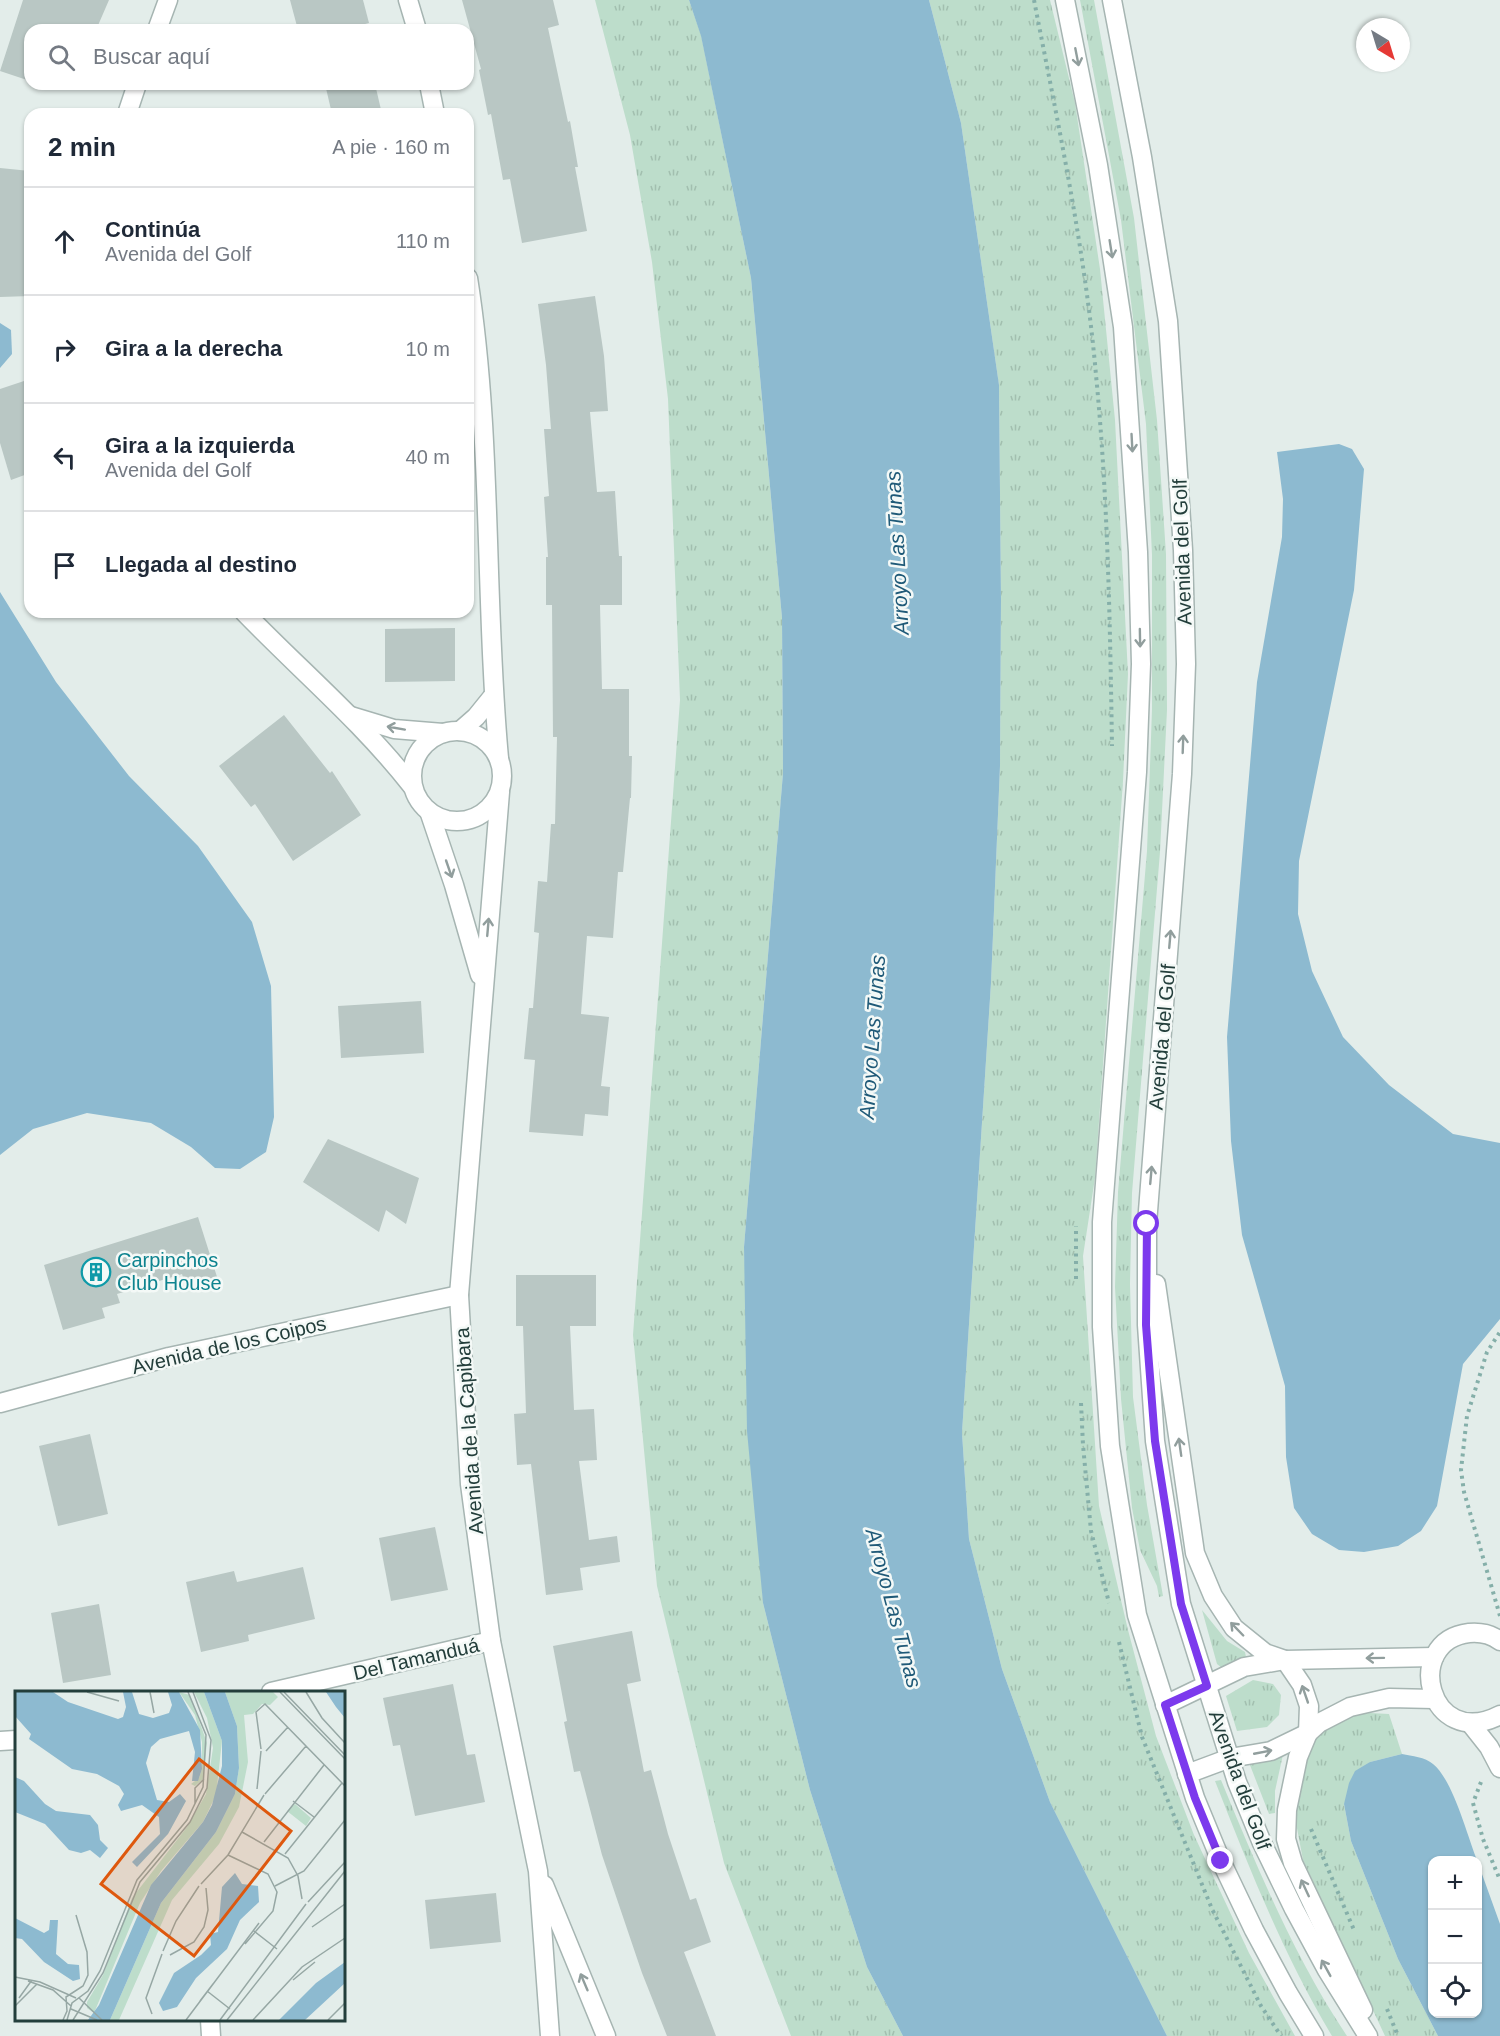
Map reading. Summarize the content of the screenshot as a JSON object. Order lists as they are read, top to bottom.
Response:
{
  "streets": {
    "street": [
      "Avenida del Golf",
      "Avenida de los Coipos",
      "Avenida de la Capibara",
      "Del Tamanduá"
    ]
  },
  "crossings": [
    ["Avenida de los Coipos", "Avenida de la Capibara"],
    ["Avenida de la Capibara", "Del Tamanduá"]
  ],
  "water": ["Arroyo Las Tunas"],
  "places": {
    "building": ["Carpinchos Club House"]
  },
  "north": "bottom right",
  "page": {
    "search": "Buscar aquí",
    "heading": ["2 min", "A pie · 160 m"],
    "list": [
      ["Continúa", "Avenida del Golf", "110 m"],
      ["Gira a la derecha", "10 m"],
      ["Gira a la izquierda", "Avenida del Golf", "40 m"],
      "Llegada al destino"
    ],
    "map_buttons": ["+", "−"]
  }
}
